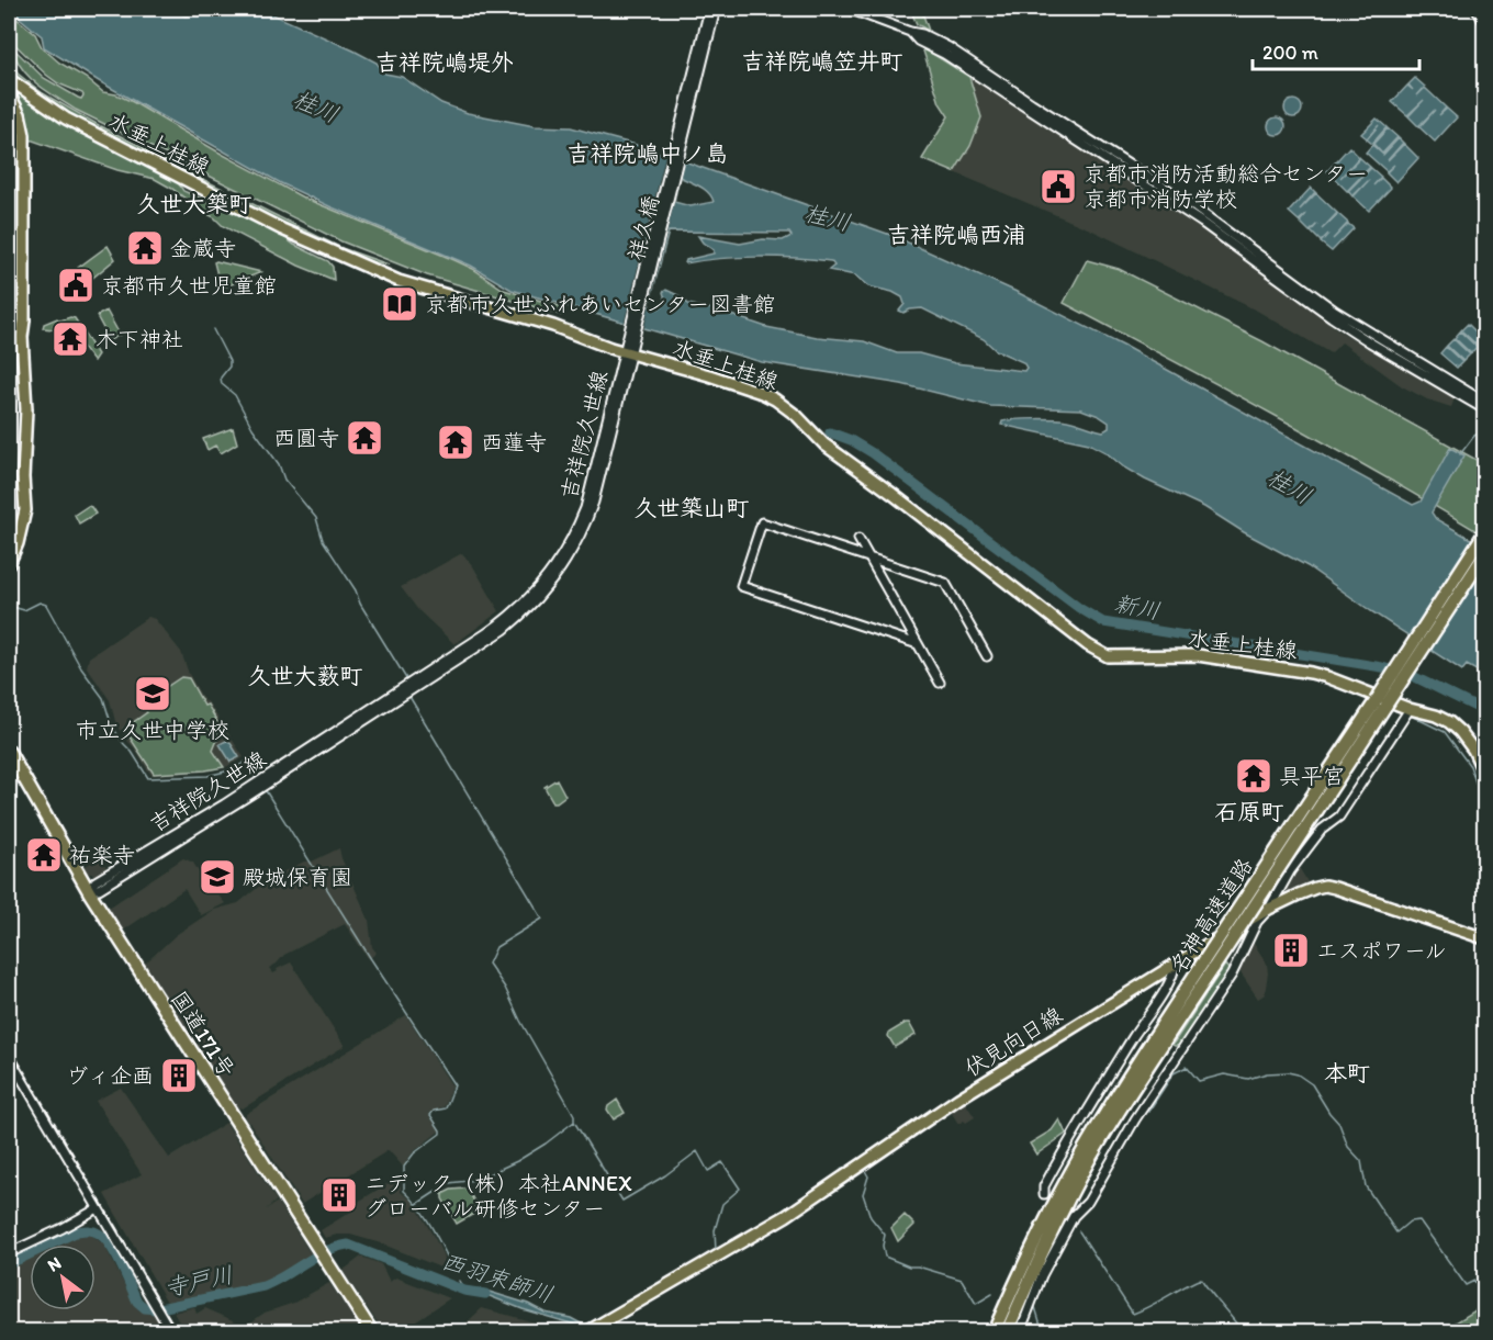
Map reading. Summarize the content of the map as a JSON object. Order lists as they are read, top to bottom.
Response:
{
  "streets": {
    "highway": ["名神高速道路", "国道171号"],
    "main road": ["水垂上桂線", "伏見向日線"],
    "street": ["祥久橋", "吉祥院久世線"]
  },
  "crossings": [
    ["水垂上桂線", "吉祥院久世線"],
    ["祥久橋", "吉祥院久世線"],
    ["吉祥院久世線", "国道171号"]
  ],
  "districts": [
    "吉祥院嶋笠井町",
    "吉祥院嶋堤外",
    "吉祥院嶋中ノ島",
    "久世大築町",
    "吉祥院嶋西浦",
    "久世築山町",
    "久世大薮町",
    "石原町",
    "本町"
  ],
  "water": [
    "桂川",
    "新川",
    "西羽束師川",
    "寺戸川"
  ],
  "places": {
    "public building": ["京都市消防活動総合センター 京都市消防学校", "京都市久世児童館"],
    "temple": [
      "金蔵寺",
      "木下神社",
      "西圓寺",
      "西蓮寺",
      "具平宮",
      "祐楽寺"
    ],
    "library": ["京都市久世ふれあいセンター図書館"],
    "school or university": ["市立久世中学校", "殿城保育園"],
    "building": ["エスポワール", "ヴィ企画", "ニデック（株）本社ANNEX グローバル研修センター"]
  },
  "scale_bar": "200 m",
  "north": "top left"
}
